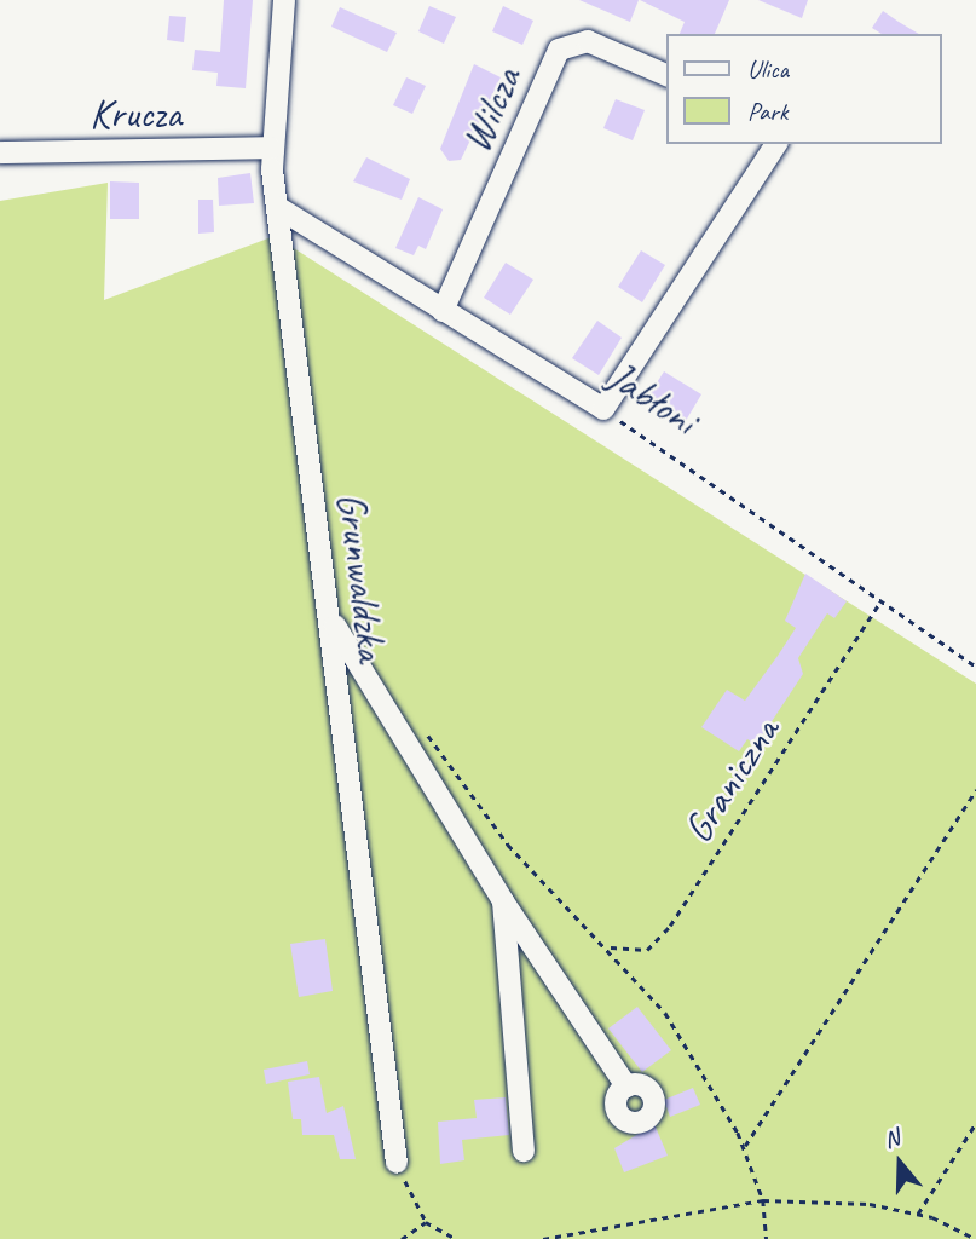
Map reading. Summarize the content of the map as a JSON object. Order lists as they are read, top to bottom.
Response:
{
  "streets": {
    "street": [
      "Wilcza",
      "Krucza",
      "Jabłoni",
      "Grunwaldzka"
    ],
    "path": ["Graniczna"]
  },
  "crossings": [
    ["Wilcza", "Jabłoni"],
    ["Krucza", "Grunwaldzka"],
    ["Jabłoni", "Grunwaldzka"],
    ["Jabłoni", "Graniczna"]
  ],
  "legend": ["Ulica", "Park"],
  "north": "top"
}
